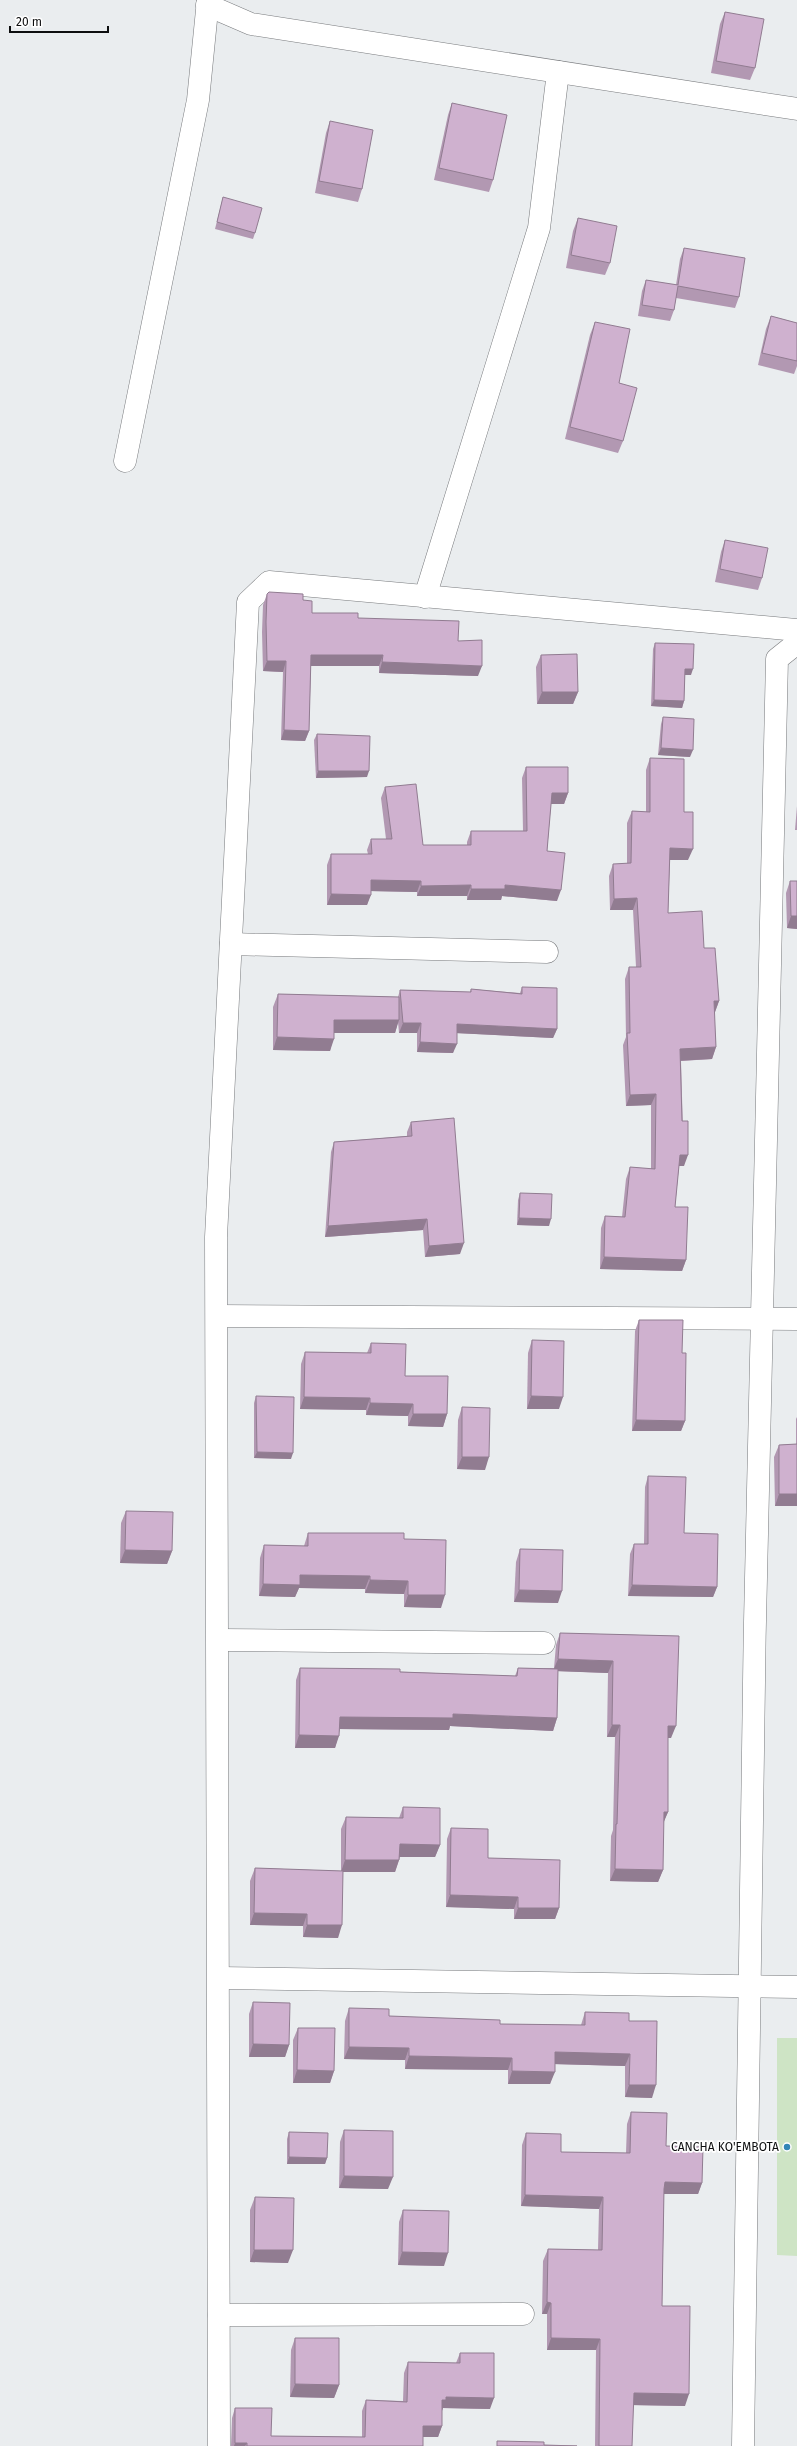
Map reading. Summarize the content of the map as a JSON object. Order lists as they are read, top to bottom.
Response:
{
  "places": ["CANCHA KO'EMBOTA"],
  "scale_bar": "20 m"
}
